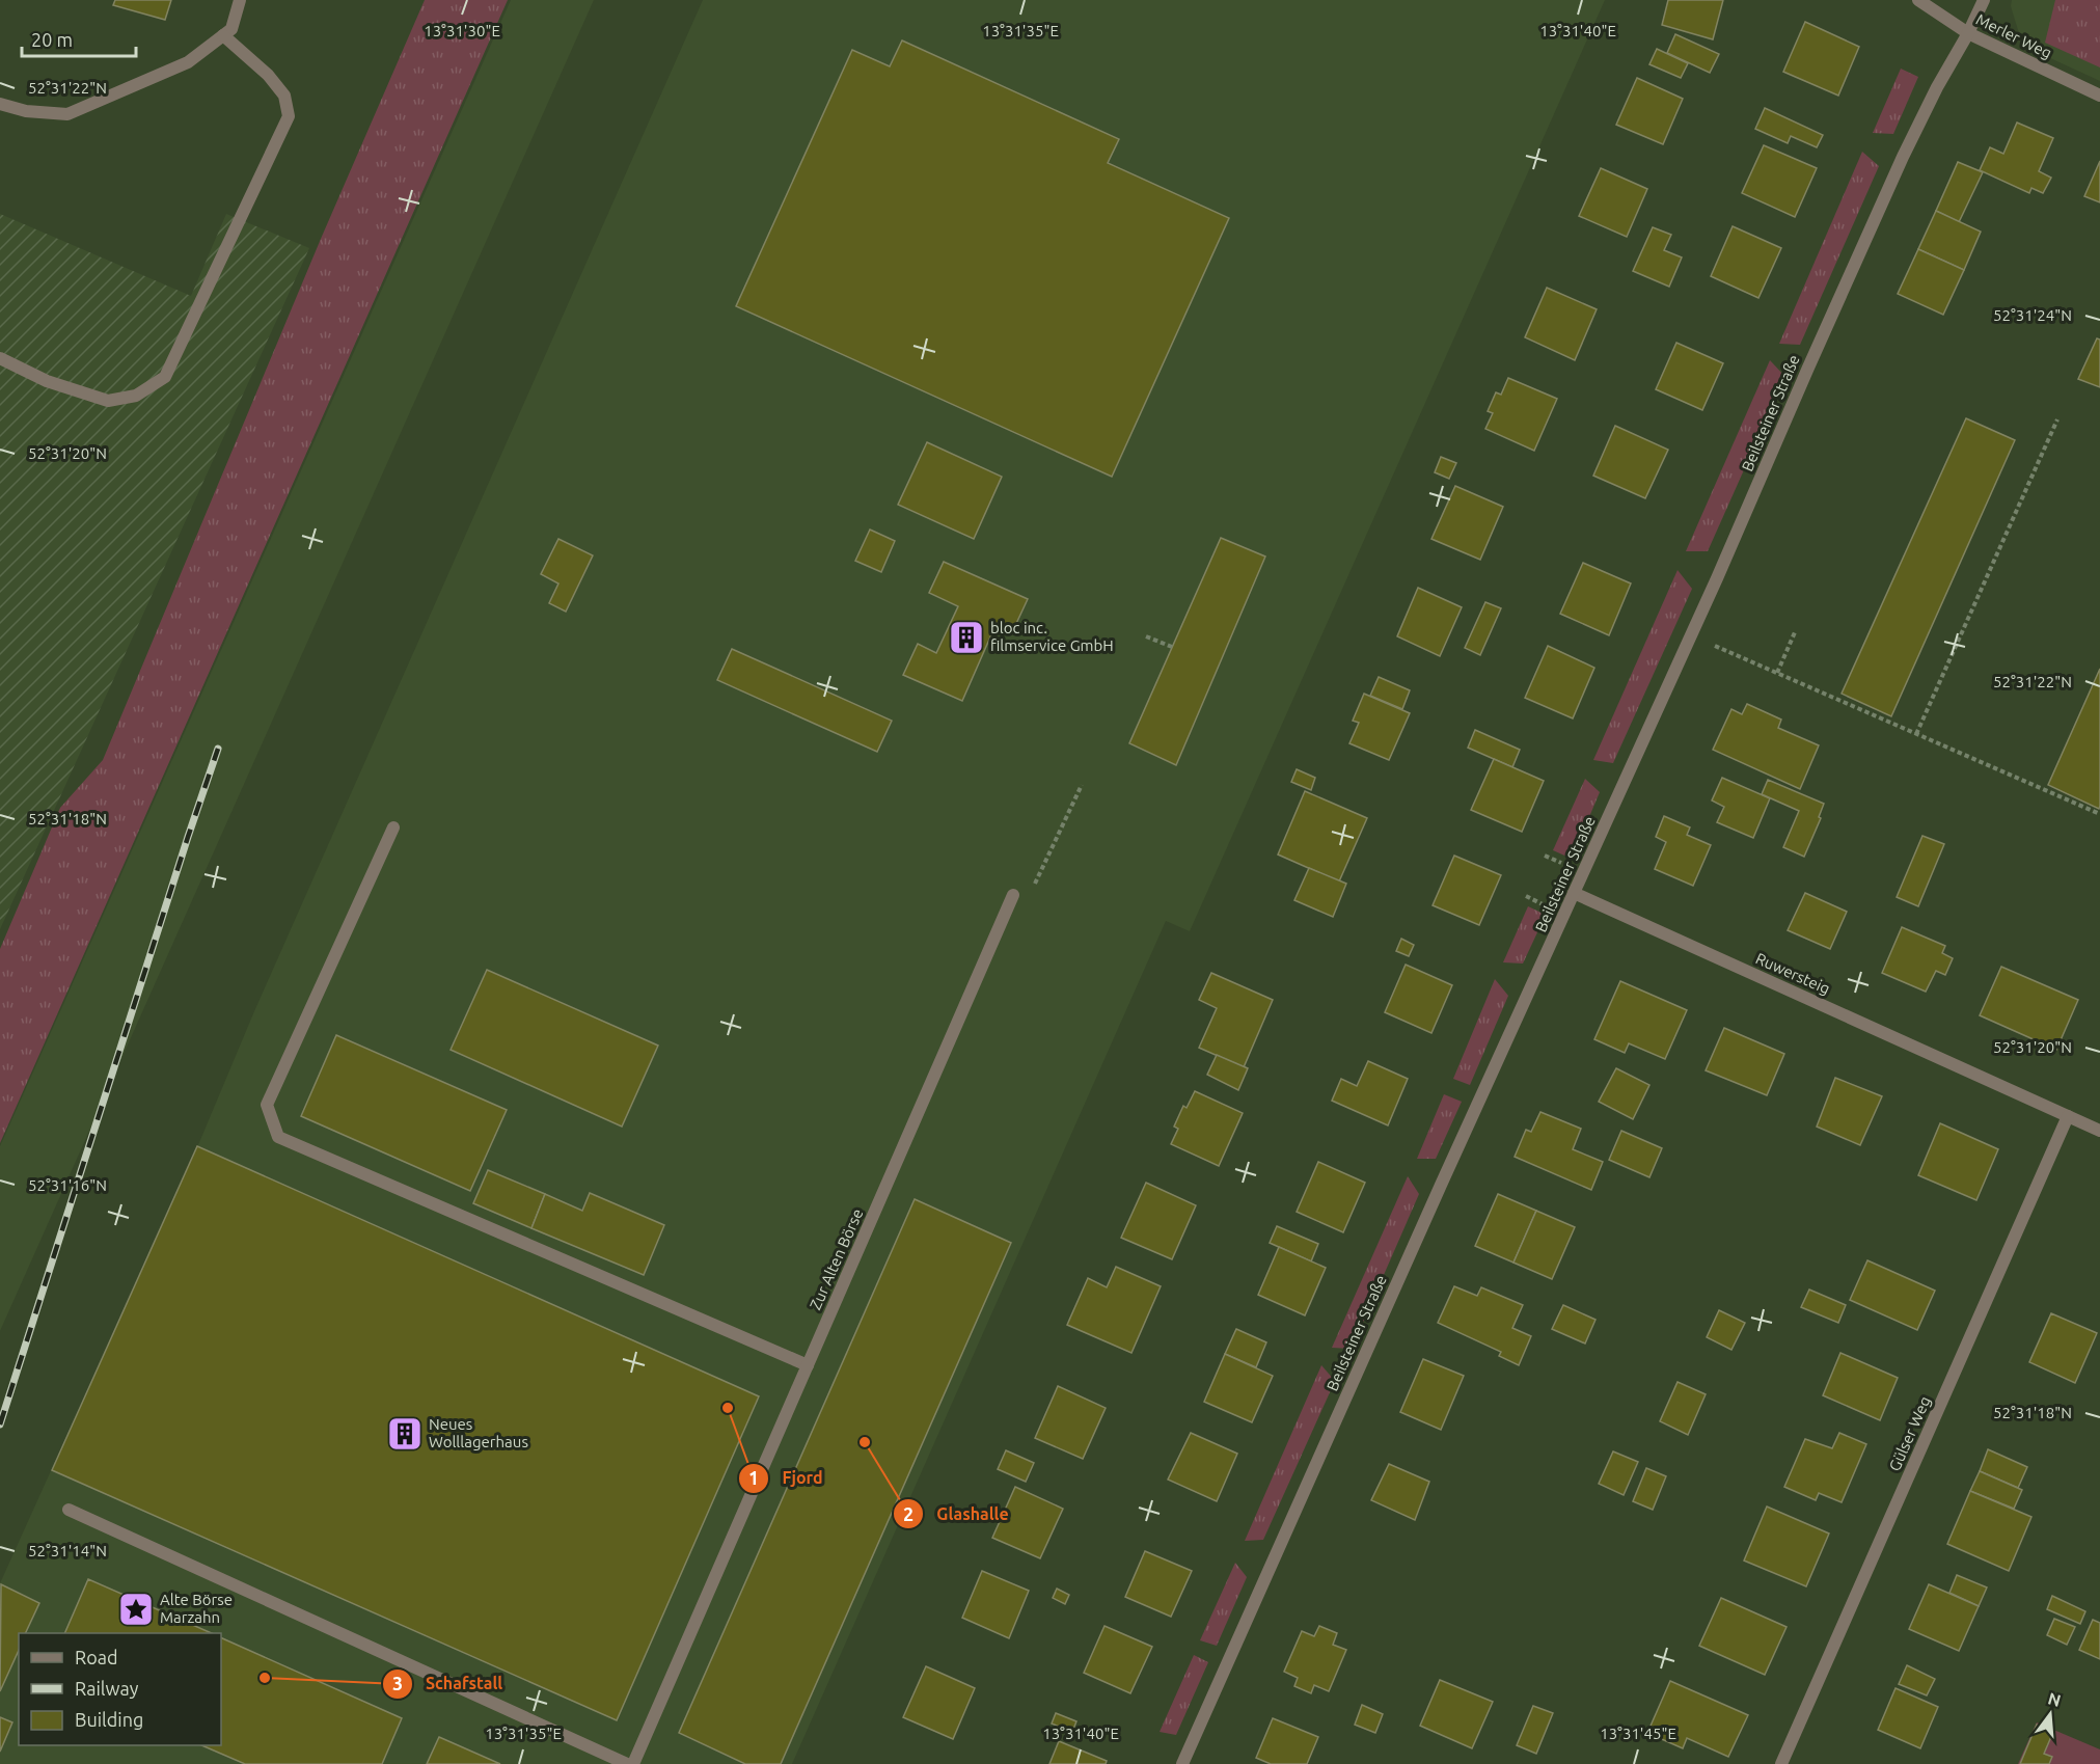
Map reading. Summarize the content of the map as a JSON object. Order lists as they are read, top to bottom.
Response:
{
  "streets": {
    "street": [
      "Merler Weg",
      "Beilsteiner Straße",
      "Ruwersteig",
      "Zur Alten Börse",
      "Gülser Weg"
    ]
  },
  "crossings": [
    ["Merler Weg", "Beilsteiner Straße"],
    ["Beilsteiner Straße", "Ruwersteig"],
    ["Ruwersteig", "Gülser Weg"]
  ],
  "places": {
    "building": ["bloc inc. filmservice GmbH", "Neues Wolllagerhaus"],
    "other": ["Fjord", "Glashalle", "Schafstall"],
    "place": ["Alte Börse Marzahn"]
  },
  "legend": ["Road", "Railway", "Building"],
  "scale_bar": "20 m",
  "north": "top",
  "coordinates": [
    "13°31'30\"E",
    "13°31'35\"E",
    "13°31'40\"E",
    "52°31'22\"N",
    "52°31'24\"N",
    "52°31'20\"N",
    "52°31'18\"N",
    "52°31'16\"N",
    "52°31'14\"N",
    "13°31'45\"E"
  ]
}
